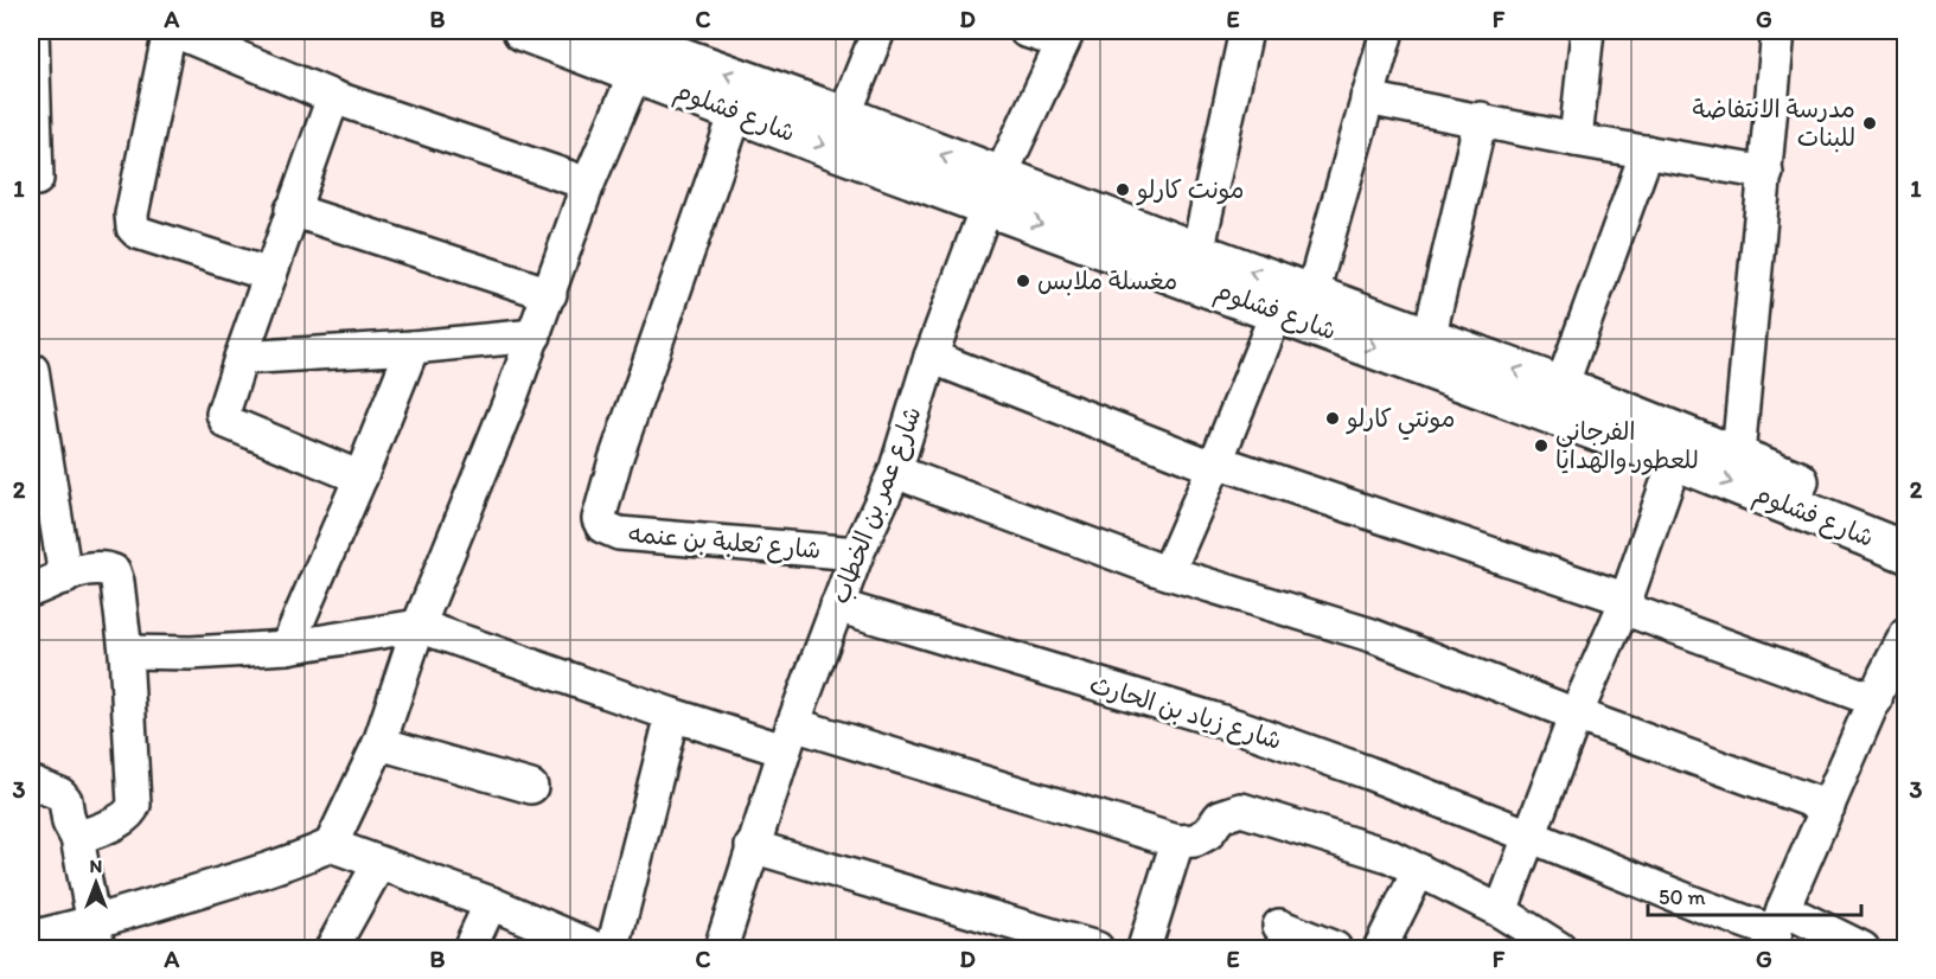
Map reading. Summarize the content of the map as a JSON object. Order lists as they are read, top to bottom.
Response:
{
  "streets": {
    "main road": ["شارع فشلوم"],
    "street": ["شارع عمر بن الخطاب", "شارع ثعلبة بن عنمه", "شارع زياد بن الحارث"]
  },
  "crossings": [
    ["شارع فشلوم", "شارع عمر بن الخطاب"],
    ["شارع فشلوم", "شارع ثعلبة بن عنمه"],
    ["شارع عمر بن الخطاب", "شارع ثعلبة بن عنمه"],
    ["شارع عمر بن الخطاب", "شارع زياد بن الحارث"]
  ],
  "places": [
    "مدرسة الانتفاضة للبنات",
    "مونت كارلو",
    "مغسلة ملابس",
    "مونتي كارلو",
    "الفرجاني للعطور والهدايا"
  ],
  "scale_bar": "50 m",
  "north": "top",
  "grid": {
    "columns": [
      "A",
      "B",
      "C",
      "D",
      "E",
      "F",
      "G"
    ],
    "rows": ["1", "2", "3"]
  }
}
